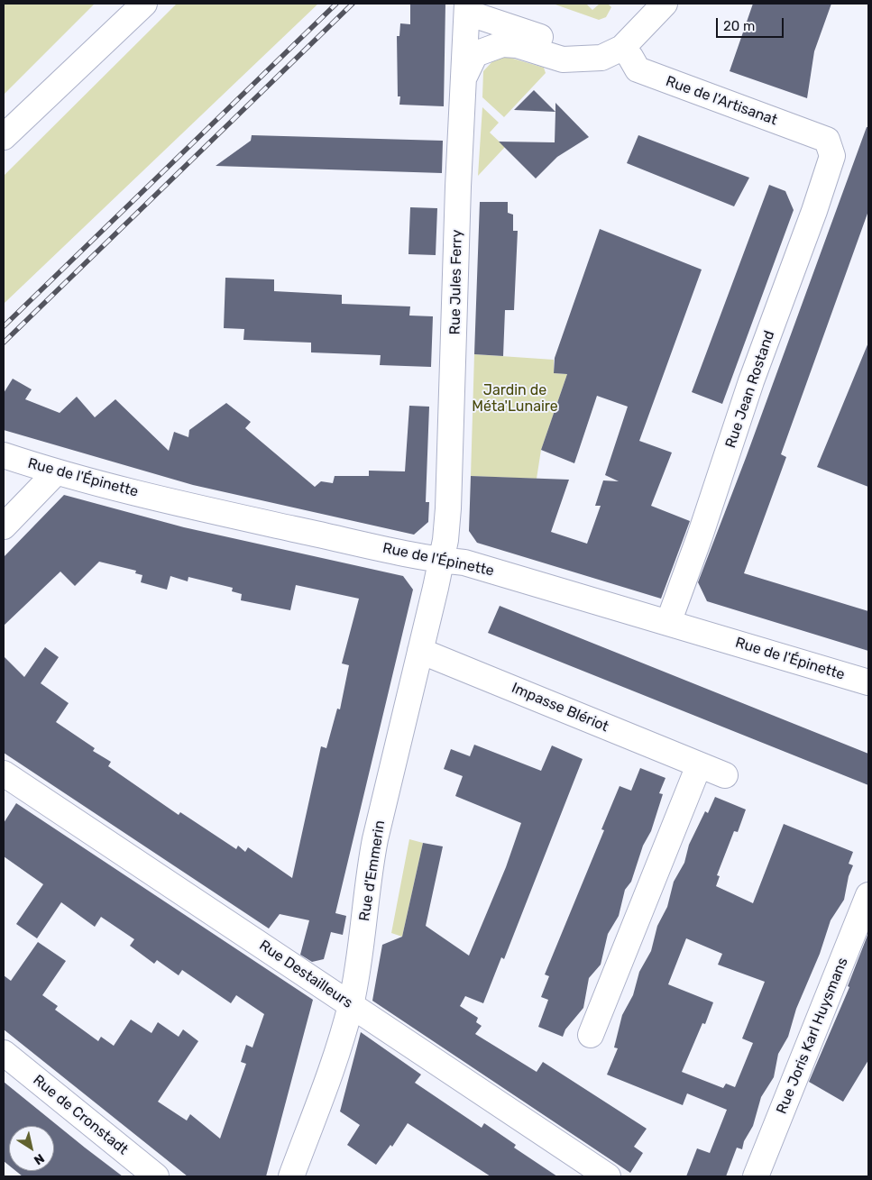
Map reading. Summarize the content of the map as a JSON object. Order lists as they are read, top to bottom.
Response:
{
  "streets": {
    "street": [
      "Rue de l'Artisanat",
      "Rue Jules Ferry",
      "Rue Jean Rostand",
      "Rue de l'Épinette",
      "Impasse Blériot",
      "Rue d'Emmerin",
      "Rue Destailleurs",
      "Rue Joris Karl Huysmans",
      "Rue de Cronstadt"
    ]
  },
  "crossings": [
    ["Rue de l'Artisanat", "Rue Jean Rostand"],
    ["Rue Jules Ferry", "Rue de l'Épinette"],
    ["Rue Jules Ferry", "Rue d'Emmerin"],
    ["Rue Jean Rostand", "Rue de l'Épinette"],
    ["Rue de l'Épinette", "Rue d'Emmerin"],
    ["Impasse Blériot", "Rue d'Emmerin"],
    ["Rue d'Emmerin", "Rue Destailleurs"]
  ],
  "parks": ["Jardin de Méta'Lunaire"],
  "scale_bar": "20 m",
  "north": "bottom right"
}
